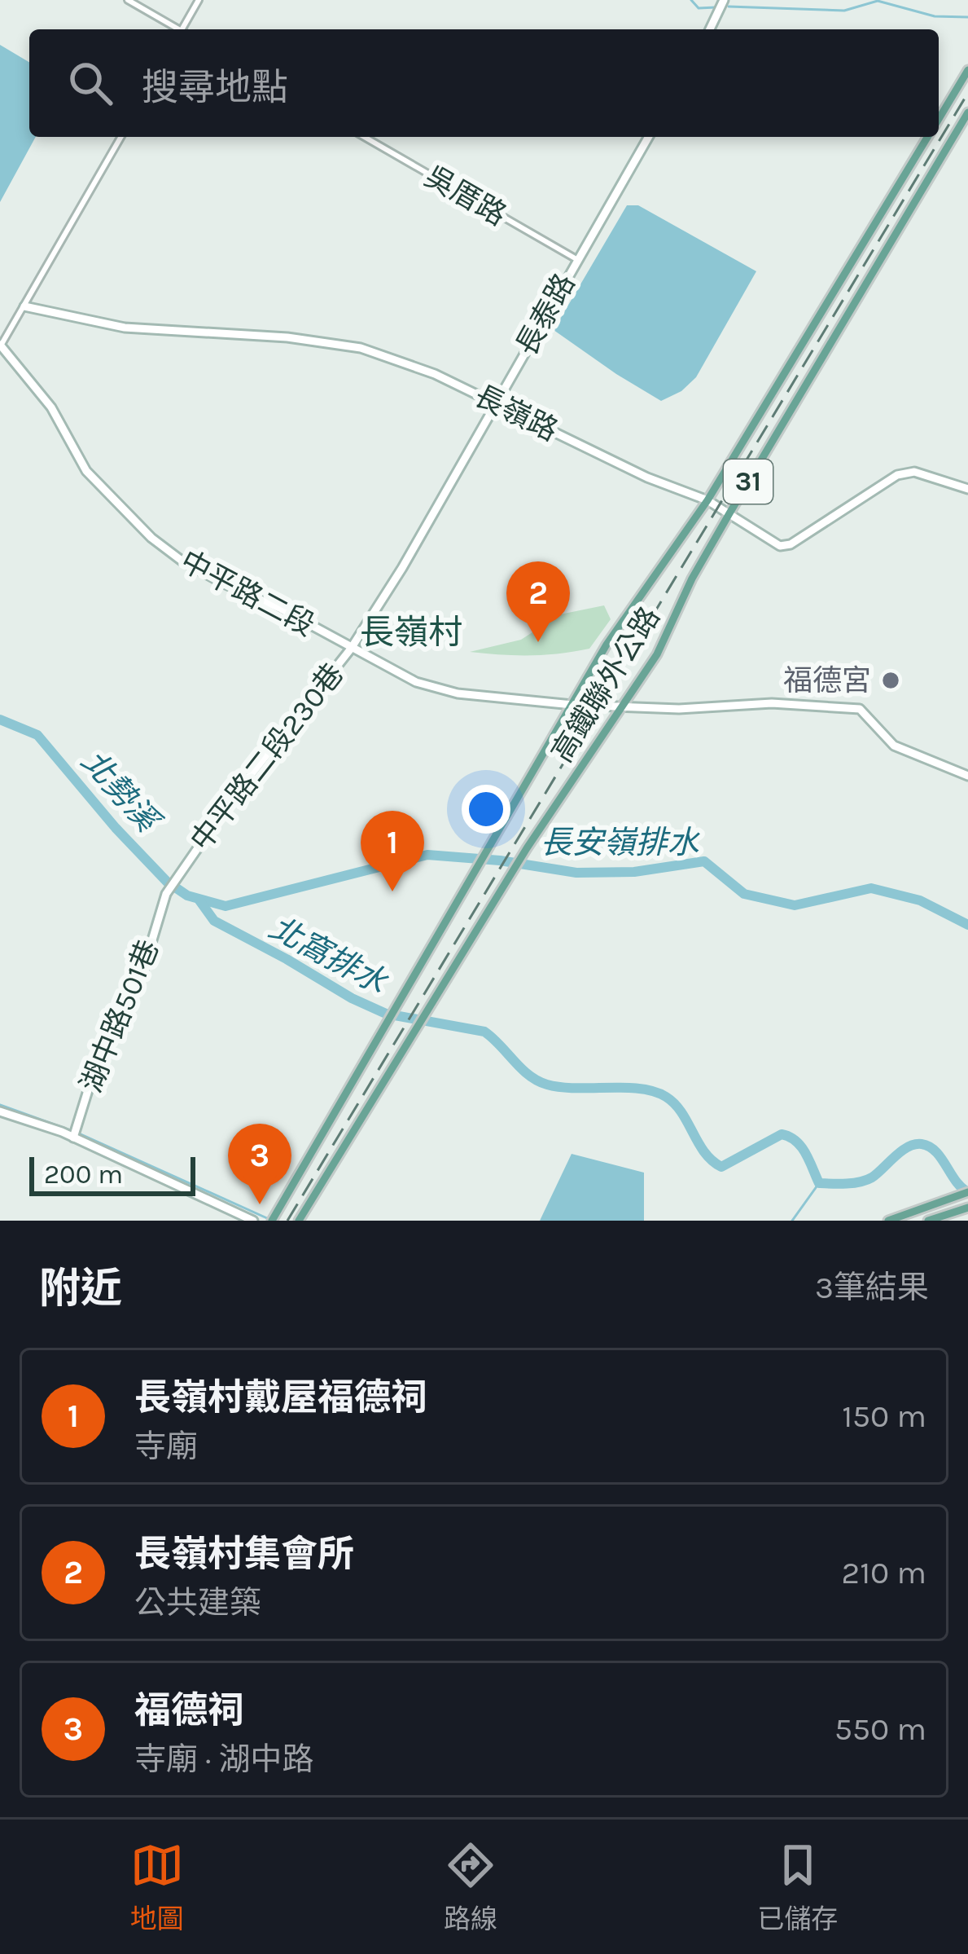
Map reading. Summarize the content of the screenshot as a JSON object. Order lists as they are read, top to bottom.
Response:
{
  "streets": {
    "main road": ["31", "高鐵聯外公路"],
    "street": [
      "吳厝路",
      "長泰路",
      "長嶺路",
      "中平路二段",
      "中平路二段230巷",
      "湖中路501巷"
    ]
  },
  "crossings": [
    ["吳厝路", "長泰路"],
    ["長泰路", "長嶺路"],
    ["長泰路", "中平路二段"],
    ["長泰路", "中平路二段230巷"],
    ["長嶺路", "高鐵聯外公路"],
    ["中平路二段", "高鐵聯外公路"],
    ["中平路二段", "中平路二段230巷"],
    ["中平路二段230巷", "湖中路501巷"]
  ],
  "districts": ["長嶺村"],
  "water": ["北勢溪", "長安嶺排水", "北窩排水"],
  "places": ["福德宮"],
  "scale_bar": "200 m",
  "page": {
    "search": "搜尋地點",
    "pins": ["2", "1", "3"],
    "scale": "200 m",
    "heading": ["附近", "3筆結果"],
    "list": [
      {
        "mark": "1",
        "name": "長嶺村戴屋福德祠",
        "note": "寺廟",
        "value": "150 m"
      },
      {
        "mark": "2",
        "name": "長嶺村集會所",
        "note": "公共建築",
        "value": "210 m"
      },
      {
        "mark": "3",
        "name": "福德祠",
        "note": "寺廟 · 湖中路",
        "value": "550 m"
      }
    ],
    "nav": ["地圖", "路線", "已儲存"]
  }
}
